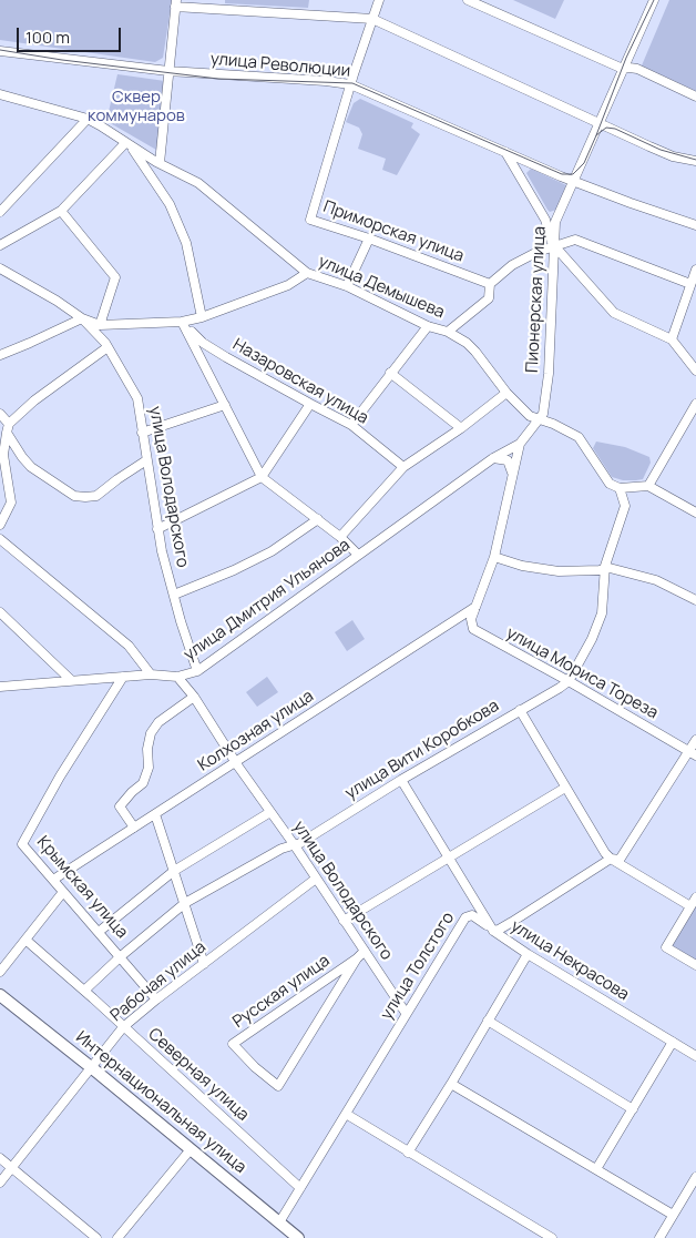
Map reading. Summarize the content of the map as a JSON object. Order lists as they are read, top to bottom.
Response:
{
  "streets": {
    "main road": ["Интернациональная улица"],
    "street": [
      "улица Революции",
      "Приморская улица",
      "улица Демышева",
      "Пионерская улица",
      "Назаровская улица",
      "улица Володарского",
      "улица Дмитрия Ульянова",
      "улица Мориса Тореза",
      "Колхозная улица",
      "улица Вити Коробкова",
      "Крымская улица",
      "улица Некрасова",
      "улица Толстого",
      "Рабочая улица",
      "Русская улица",
      "Северная улица"
    ]
  },
  "crossings": [
    ["улица Революции", "Приморская улица"],
    ["улица Революции", "Пионерская улица"],
    ["улица Демышева", "Пионерская улица"],
    ["улица Демышева", "улица Вити Коробкова"],
    ["улица Володарского", "улица Дмитрия Ульянова"],
    ["улица Володарского", "Колхозная улица"],
    ["улица Володарского", "улица Вити Коробкова"],
    ["улица Володарского", "улица Толстого"],
    ["улица Володарского", "Рабочая улица"],
    ["улица Володарского", "Русская улица"],
    ["улица Дмитрия Ульянова", "Крымская улица"],
    ["улица Мориса Тореза", "Колхозная улица"],
    ["улица Мориса Тореза", "улица Вити Коробкова"],
    ["Колхозная улица", "Крымская улица"],
    ["улица Вити Коробкова", "Крымская улица"],
    ["улица Вити Коробкова", "улица Некрасова"],
    ["улица Вити Коробкова", "Северная улица"],
    ["Крымская улица", "Рабочая улица"],
    ["улица Некрасова", "улица Толстого"],
    ["улица Толстого", "Северная улица"],
    ["улица Толстого", "Интернациональная улица"],
    ["Рабочая улица", "Северная улица"],
    ["Рабочая улица", "Интернациональная улица"]
  ],
  "parks": ["Сквер коммунаров"],
  "scale_bar": "100 m"
}
